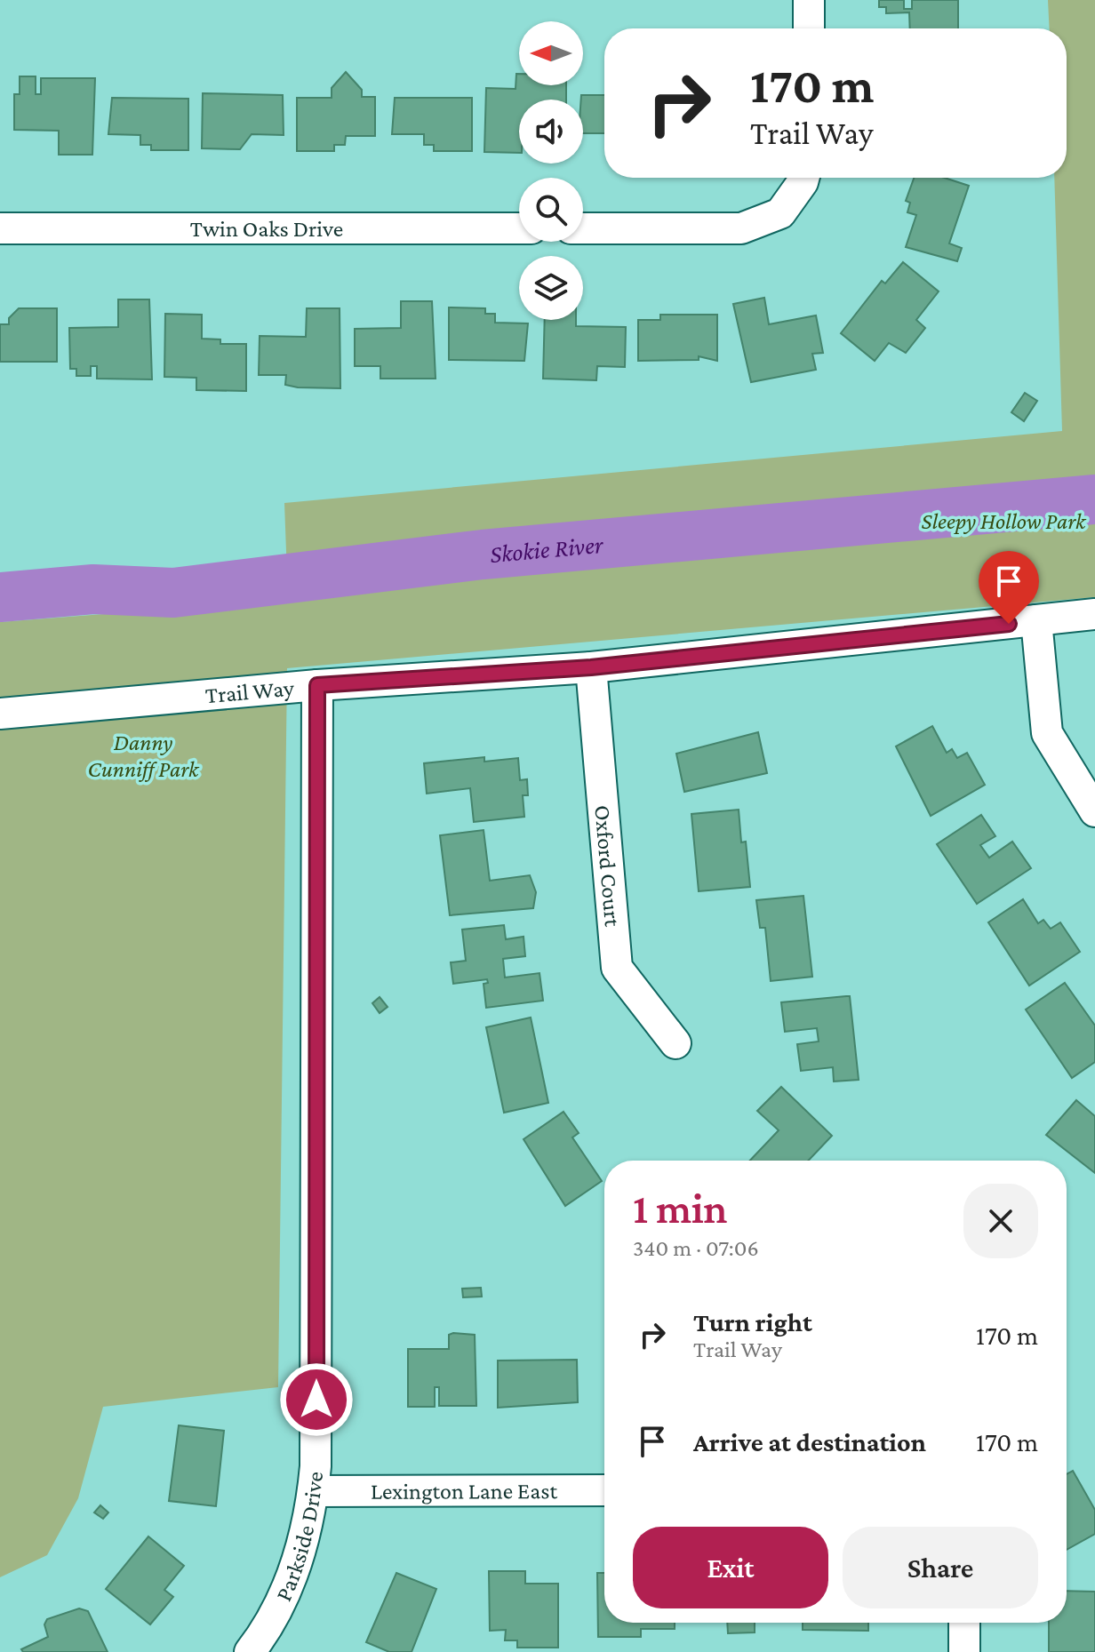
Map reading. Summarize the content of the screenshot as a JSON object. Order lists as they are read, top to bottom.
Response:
{
  "streets": {
    "street": [
      "Twin Oaks Drive",
      "Trail Way",
      "Oxford Court",
      "Lexington Lane East",
      "Parkside Drive"
    ]
  },
  "crossings": [
    ["Trail Way", "Oxford Court"],
    ["Trail Way", "Parkside Drive"],
    ["Lexington Lane East", "Parkside Drive"]
  ],
  "water": ["Skokie River"],
  "parks": ["Sleepy Hollow Park", "Danny Cunniff Park"],
  "north": "left",
  "page": {
    "turn": ["170 m", "Trail Way"],
    "heading": ["1 min", "340 m · 07:06"],
    "list": [
      {
        "name": "Turn right",
        "note": "Trail Way",
        "value": "170 m"
      },
      {
        "name": "Arrive at destination",
        "value": "170 m"
      }
    ],
    "buttons": ["Exit", "Share"]
  }
}
